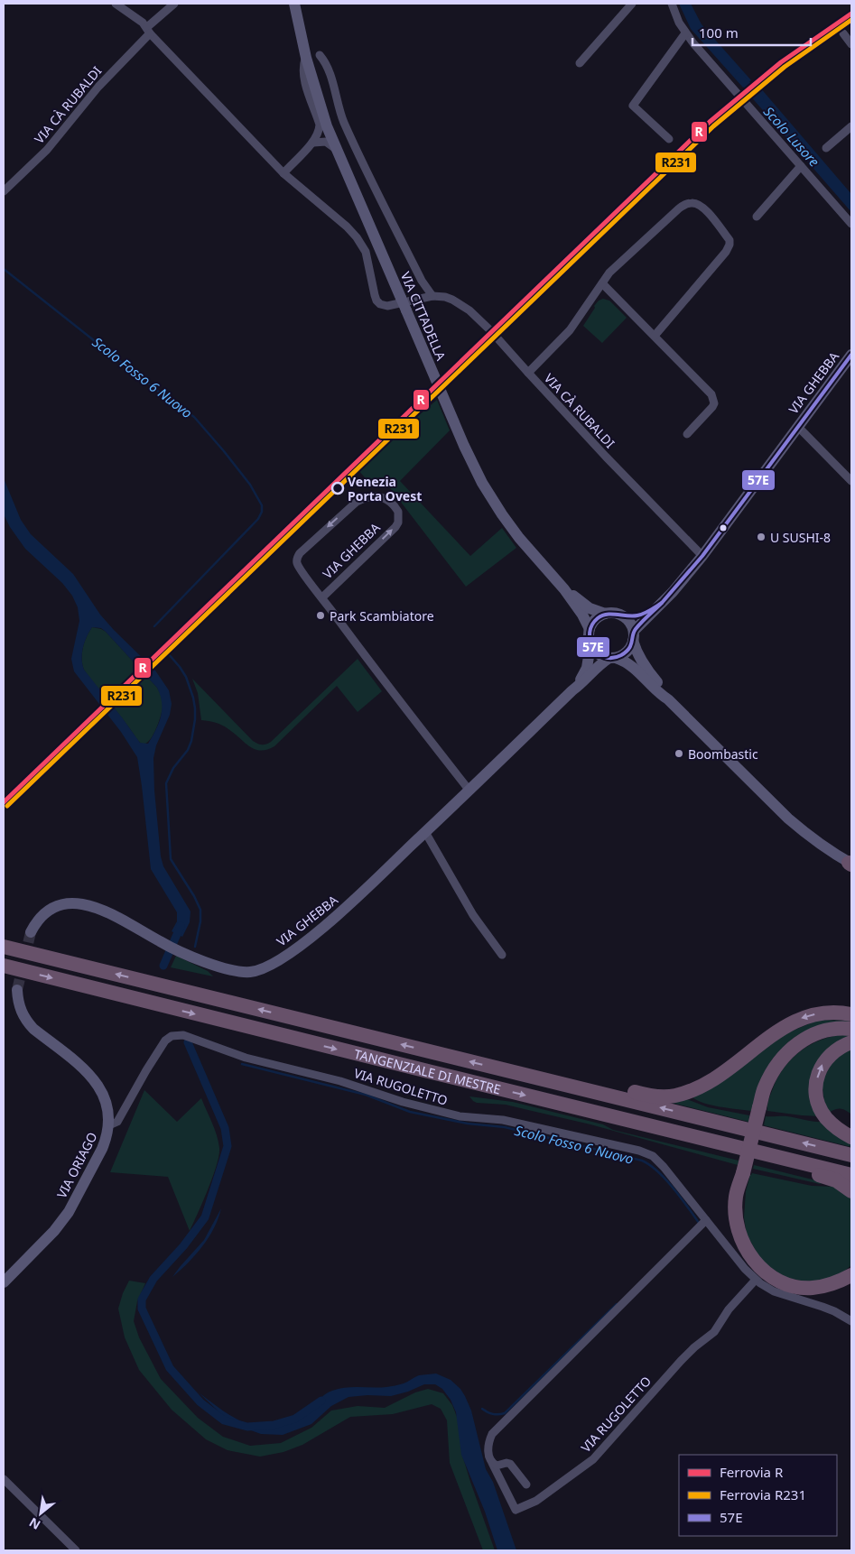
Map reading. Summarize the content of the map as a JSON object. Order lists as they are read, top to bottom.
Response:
{
  "streets": {
    "highway": ["TANGENZIALE DI MESTRE"],
    "street": [
      "VIA CÀ RUBALDI",
      "VIA CITTADELLA",
      "VIA GHEBBA",
      "VIA RUGOLETTO",
      "VIA ORIAGO"
    ]
  },
  "crossings": [
    ["VIA CÀ RUBALDI", "VIA GHEBBA"],
    ["VIA CITTADELLA", "VIA GHEBBA"],
    ["VIA RUGOLETTO", "VIA ORIAGO"]
  ],
  "water": ["Scolo Lusore", "Scolo Fosso 6 Nuovo"],
  "places": [
    "Venezia Porta Ovest",
    "U SUSHI-8",
    "Park Scambiatore",
    "Boombastic"
  ],
  "lines": ["rail line R", "rail line R231", "transit line 57E"],
  "legend": ["Ferrovia R", "Ferrovia R231", "57E"],
  "scale_bar": "100 m",
  "north": "bottom left"
}
